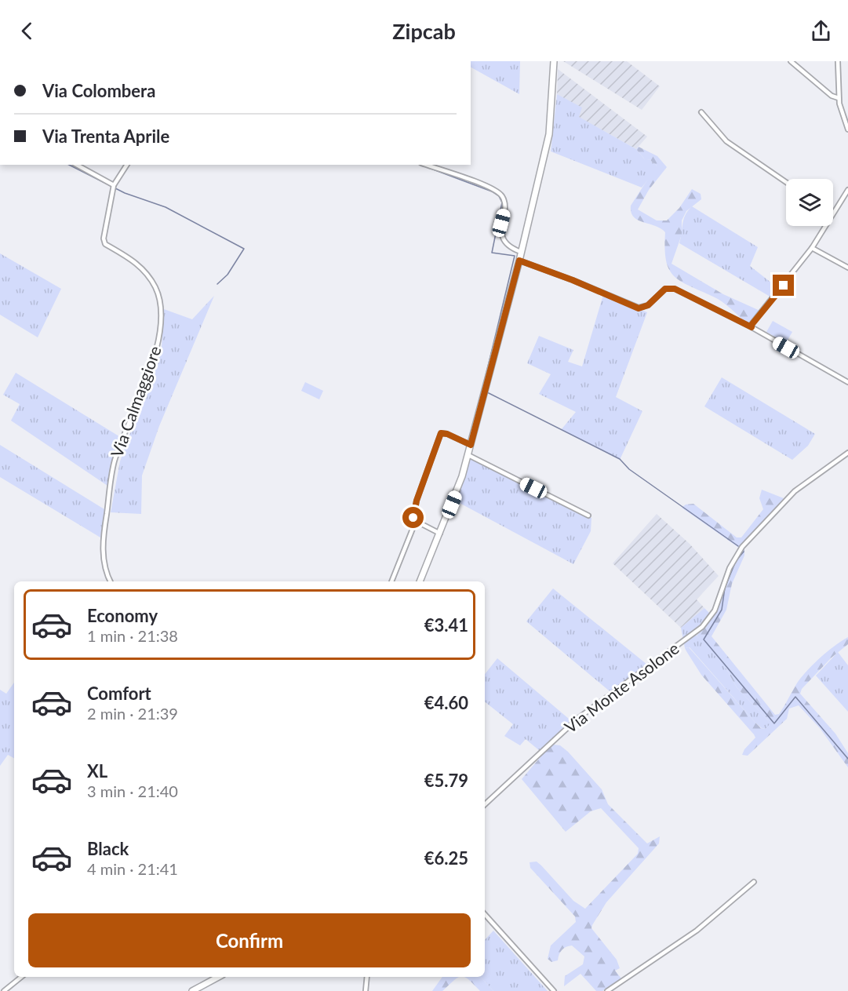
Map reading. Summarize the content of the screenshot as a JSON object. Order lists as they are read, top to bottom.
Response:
{
  "streets": {
    "street": ["Via Calmaggiore", "Via Monte Asolone"]
  },
  "page": {
    "header": "Zipcab",
    "banner": ["Via Colombera", "Via Trenta Aprile"],
    "list": [
      {
        "name": "Economy",
        "note": "1 min · 21:38",
        "value": "€3.41"
      },
      {
        "name": "Comfort",
        "note": "2 min · 21:39",
        "value": "€4.60"
      },
      {
        "name": "XL",
        "note": "3 min · 21:40",
        "value": "€5.79"
      },
      {
        "name": "Black",
        "note": "4 min · 21:41",
        "value": "€6.25"
      }
    ],
    "buttons": "Confirm"
  }
}
